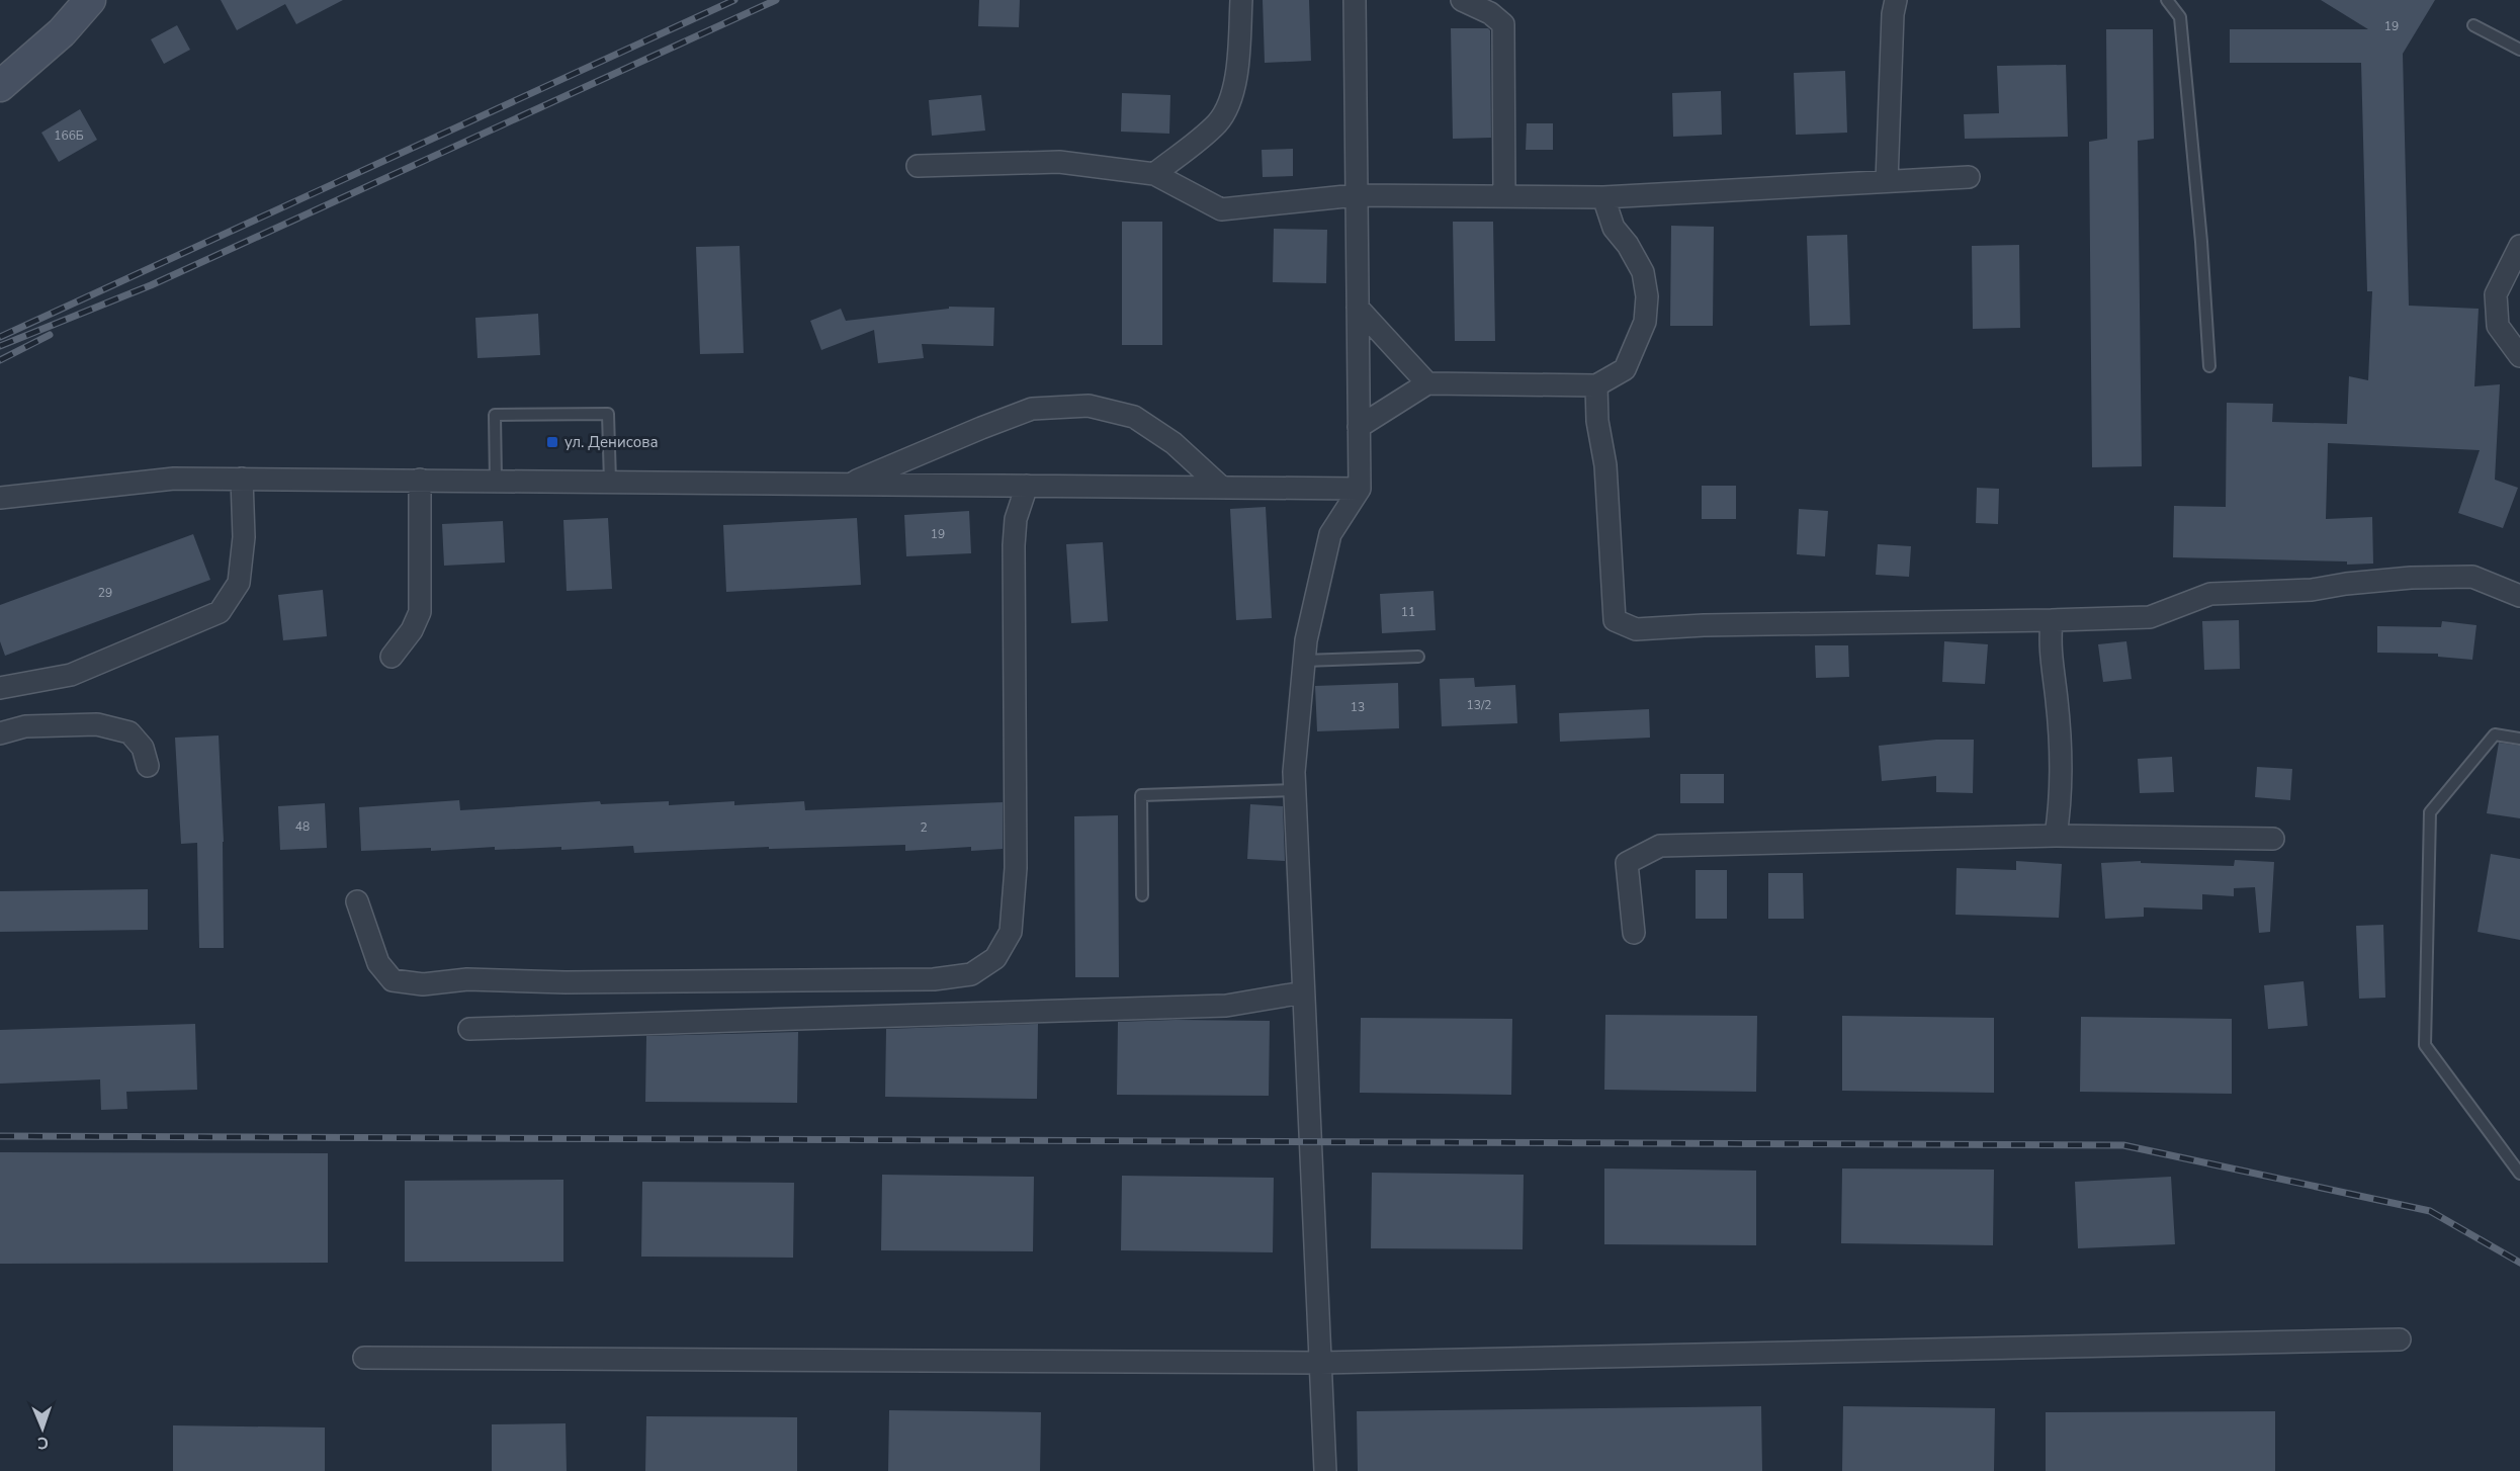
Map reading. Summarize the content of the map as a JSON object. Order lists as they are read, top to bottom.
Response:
{
  "places": {
    "transit": ["ул. Денисова"]
  },
  "house_numbers": [
    "19",
    "166Б",
    "19",
    "29",
    "11",
    "13/2",
    "13",
    "48",
    "2"
  ],
  "north": "bottom"
}
